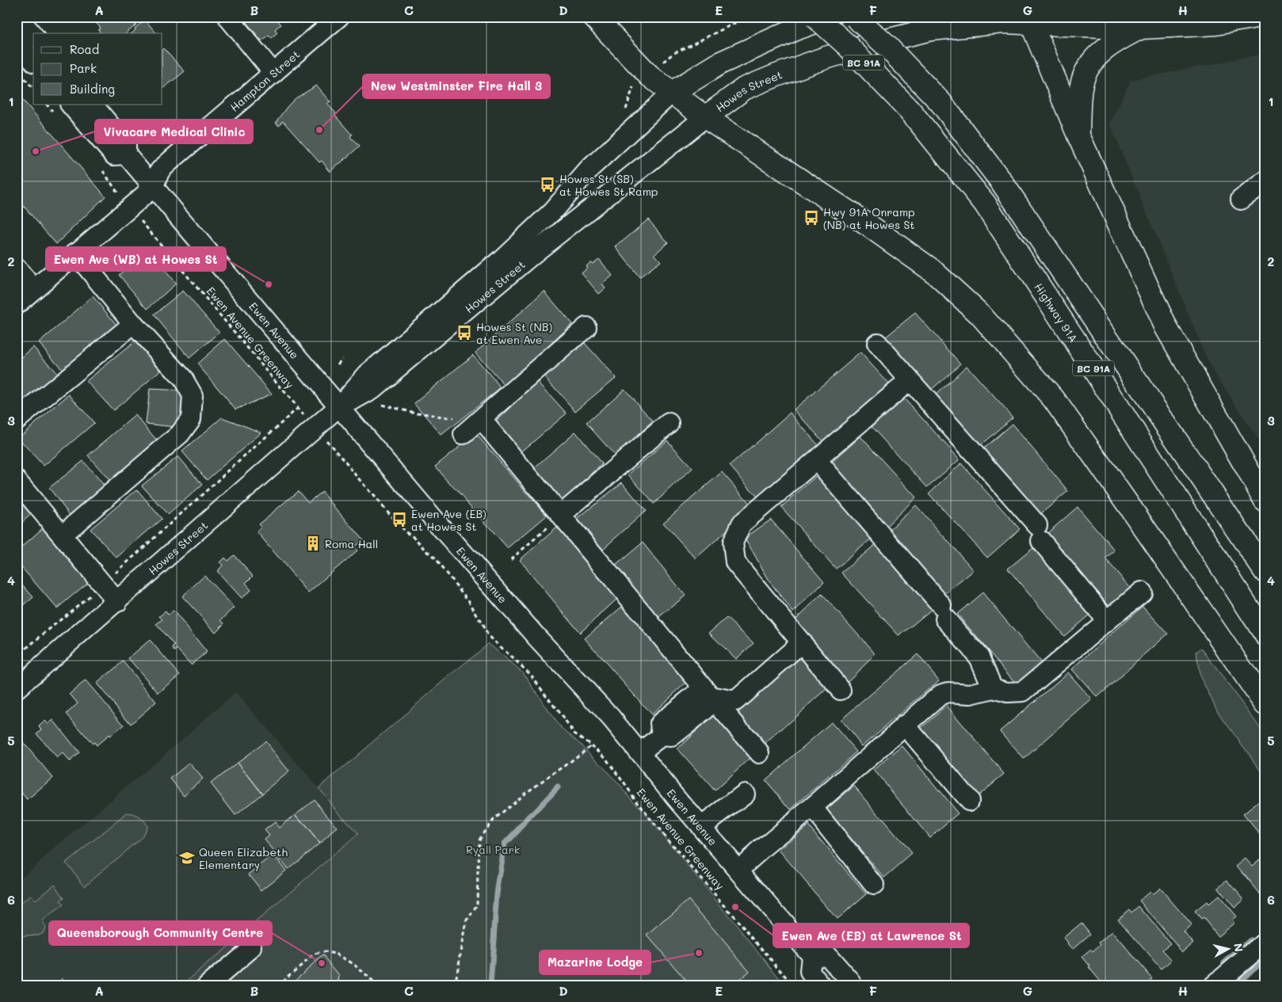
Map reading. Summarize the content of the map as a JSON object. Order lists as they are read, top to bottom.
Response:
{
  "streets": {
    "main road": ["BC 91A", "Howes Street", "Highway 91A"],
    "street": ["Hampton Street", "Ewen Avenue"],
    "path": ["Ewen Avenue Greenway"]
  },
  "crossings": [
    ["Hampton Street", "Ewen Avenue"],
    ["Howes Street", "Ewen Avenue"]
  ],
  "parks": ["Ryall Park"],
  "places": {
    "other": [
      "New Westminster Fire Hall 3",
      "Vivacare Medical Clinic",
      "Ewen Ave (WB) at Howes St",
      "Ewen Ave (EB) at Lawrence St",
      "Mazarine Lodge",
      "Queensborough Community Centre"
    ],
    "bus stop": [
      "Howes St (SB) at Howes St Ramp",
      "Hwy 91A Onramp (NB) at Howes St",
      "Howes St (NB) at Ewen Ave",
      "Ewen Ave (EB) at Howes St"
    ],
    "building": ["Roma Hall"],
    "school or university": ["Queen Elizabeth Elementary"]
  },
  "legend": ["Road", "Park", "Building"],
  "north": "right",
  "grid": {
    "columns": [
      "A",
      "B",
      "C",
      "D",
      "E",
      "F",
      "G",
      "H"
    ],
    "rows": [
      "1",
      "2",
      "3",
      "4",
      "5",
      "6"
    ]
  }
}
